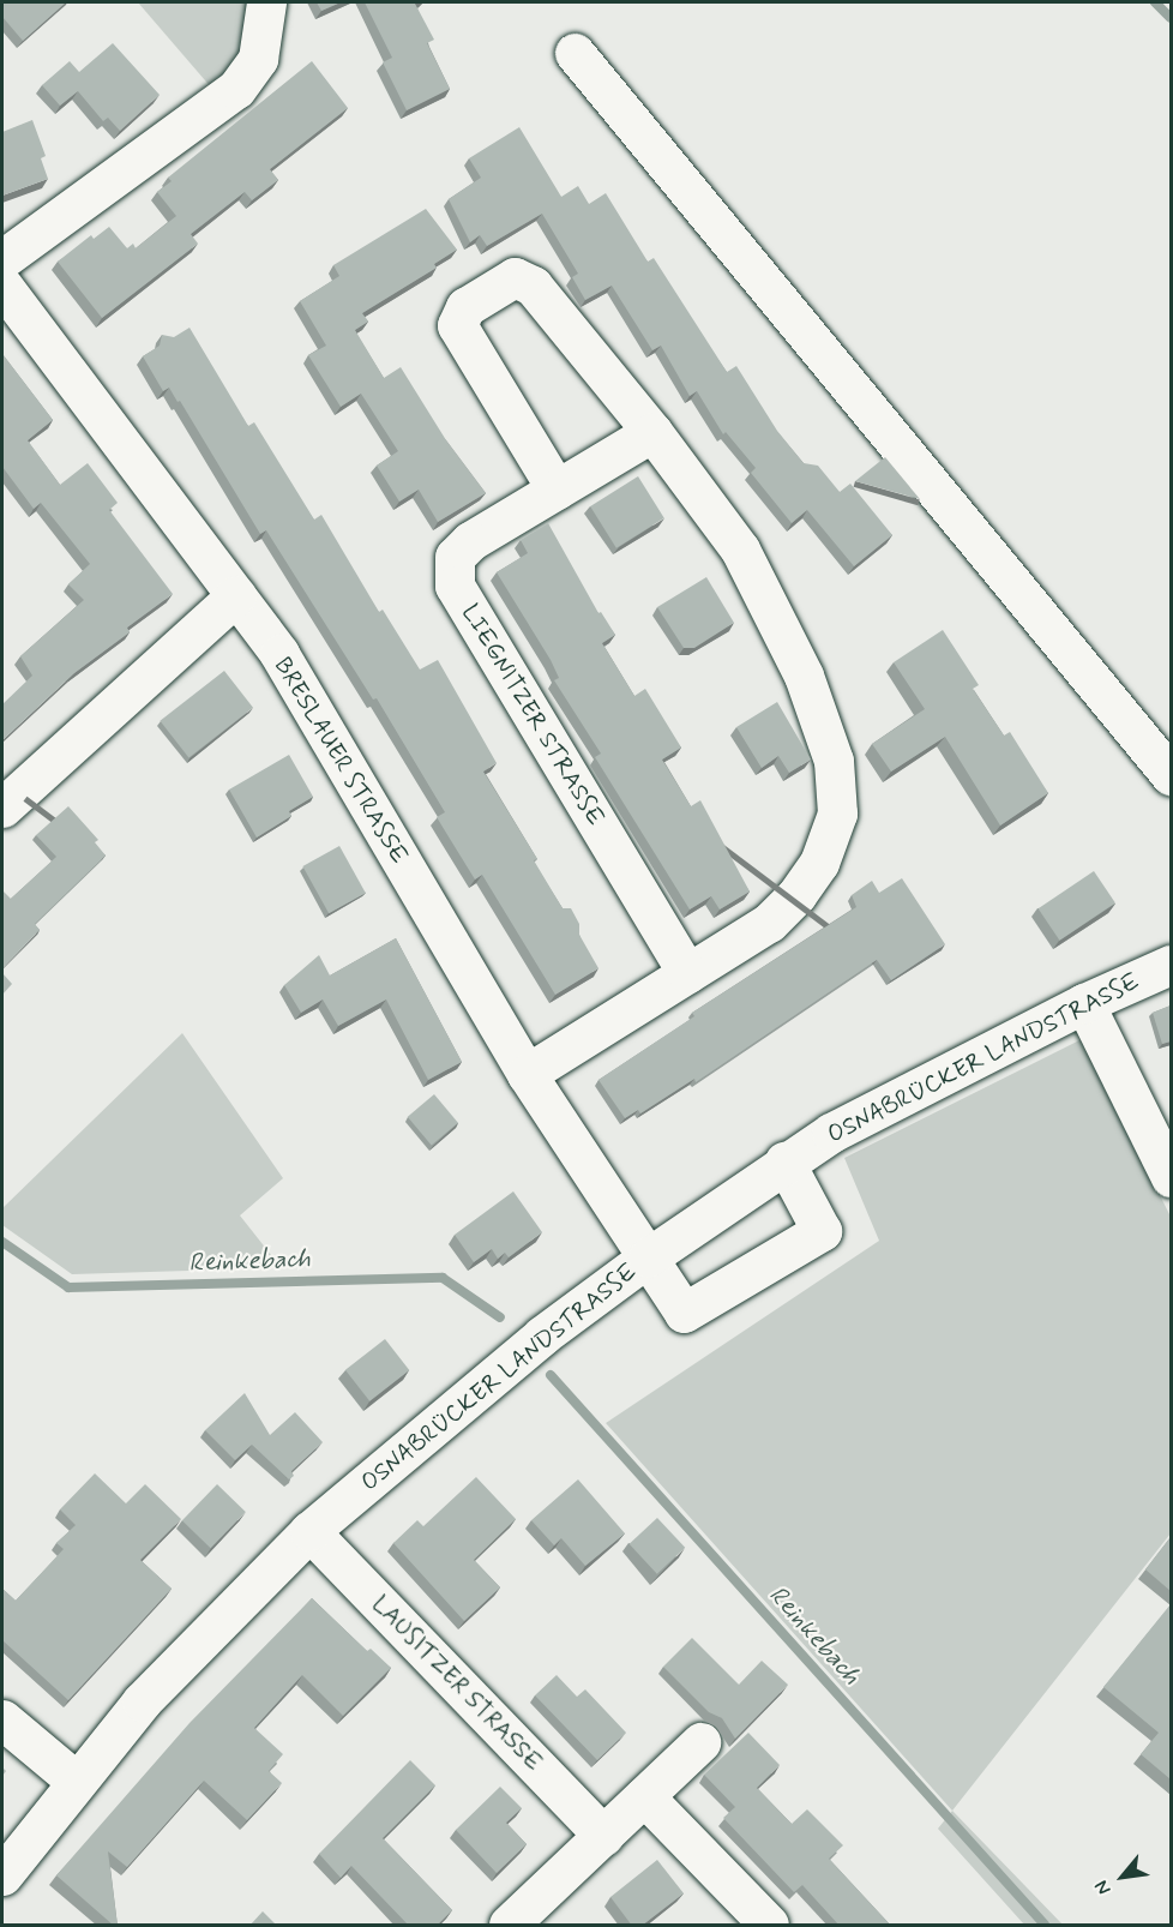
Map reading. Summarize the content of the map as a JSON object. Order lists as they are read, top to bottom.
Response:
{
  "streets": {
    "street": [
      "LIEGNITZER STRASSE",
      "BRESLAUER STRASSE",
      "OSNABRÜCKER LANDSTRASSE",
      "LAUSITZER STRASSE"
    ]
  },
  "crossings": [
    ["BRESLAUER STRASSE", "OSNABRÜCKER LANDSTRASSE"],
    ["OSNABRÜCKER LANDSTRASSE", "LAUSITZER STRASSE"]
  ],
  "water": ["Reinkebach"],
  "north": "bottom left"
}
